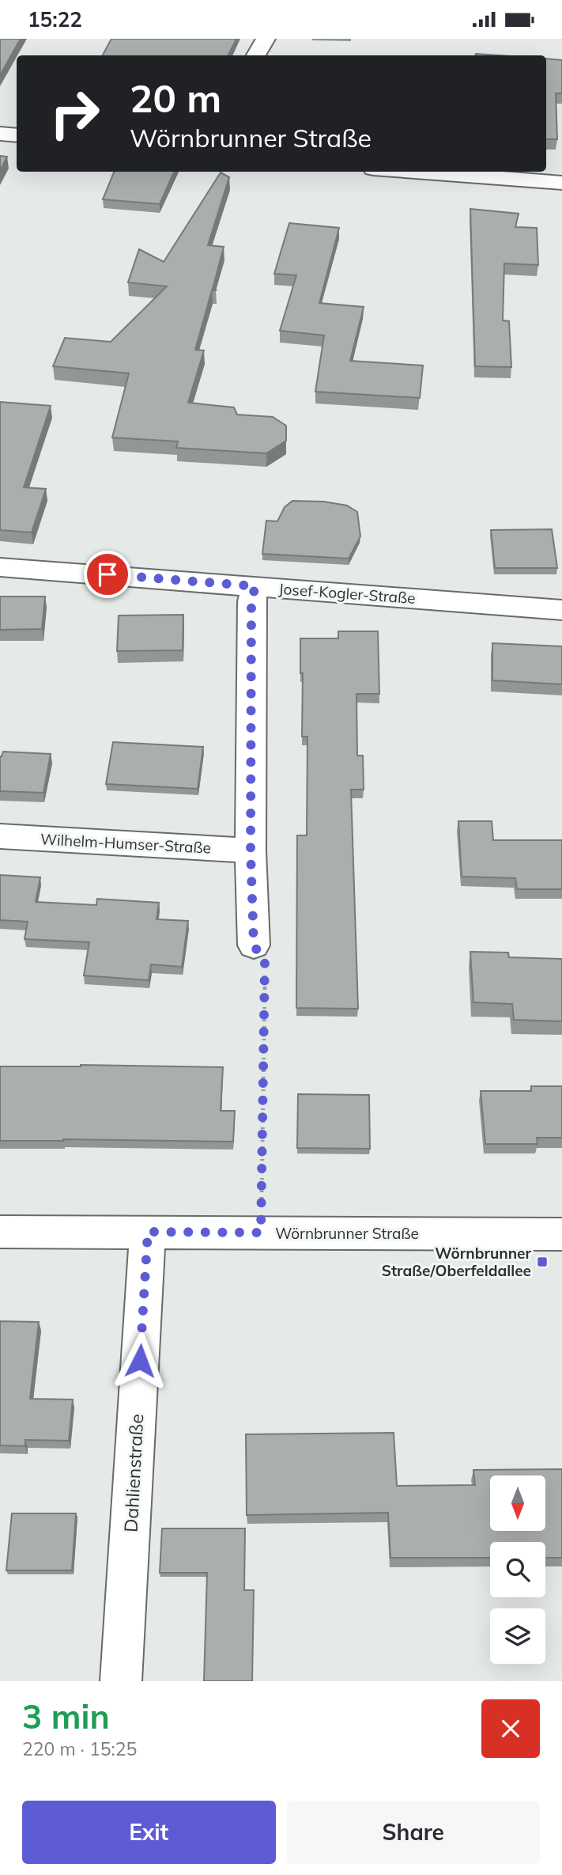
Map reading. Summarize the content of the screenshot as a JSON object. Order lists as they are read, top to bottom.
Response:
{
  "streets": {
    "street": [
      "Josef-Kogler-Straße",
      "Wilhelm-Humser-Straße",
      "Wörnbrunner Straße",
      "Dahlienstraße"
    ]
  },
  "crossings": [
    ["Wörnbrunner Straße", "Dahlienstraße"]
  ],
  "places": {
    "transit": ["Wörnbrunner Straße/Oberfeldallee"]
  },
  "north": "bottom",
  "page": {
    "status": "15:22",
    "turn": ["20 m", "Wörnbrunner Straße"],
    "heading": ["3 min", "220 m · 15:25"],
    "buttons": ["Exit", "Share"]
  }
}
